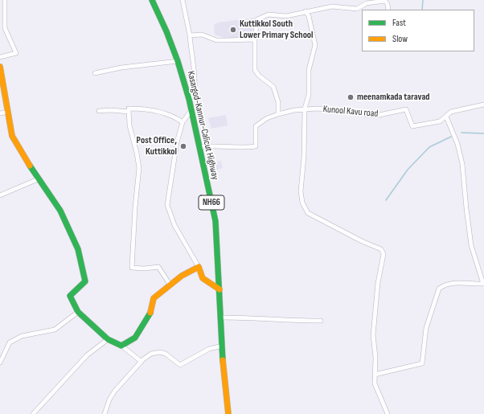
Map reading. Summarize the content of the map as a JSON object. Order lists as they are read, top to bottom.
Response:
{
  "streets": {
    "main road": ["Kasargod-Kannur-Calicut Highway", "NH66"],
    "street": ["Kunool Kavu road"]
  },
  "crossings": [
    ["Kunool Kavu road", "Kasargod-Kannur-Calicut Highway"]
  ],
  "places": ["Kuttikkol South Lower Primary School", "meenamkada taravad", "Post Office, Kuttikkol"],
  "legend": ["Fast", "Slow"]
}
